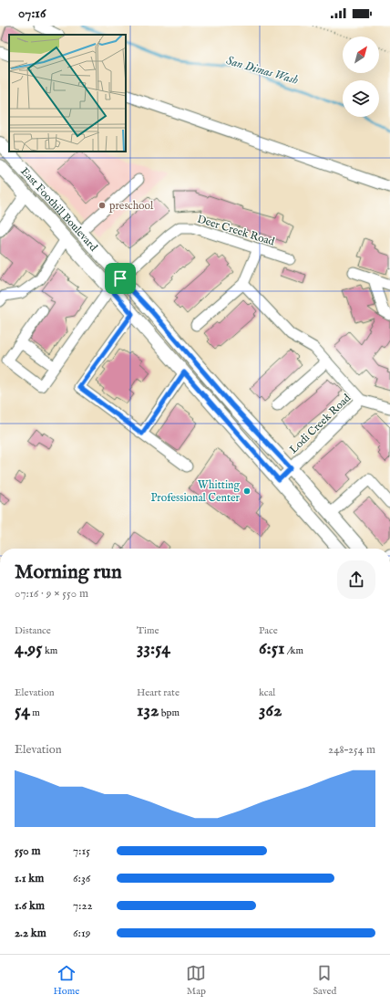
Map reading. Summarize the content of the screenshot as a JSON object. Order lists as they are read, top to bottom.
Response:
{
  "streets": {
    "main road": ["East Foothill Boulevard"],
    "street": ["Deer Creek Road", "Lodi Creek Road"]
  },
  "crossings": [
    ["East Foothill Boulevard", "Deer Creek Road"],
    ["East Foothill Boulevard", "Lodi Creek Road"]
  ],
  "water": ["San Dimas Wash"],
  "places": ["preschool", "Whitting Professional Center"],
  "north": "top right",
  "page": {
    "status": "07:16",
    "heading": ["Morning run", "07:16 · 9 × 550 m"],
    "stats": [
      ["Distance", "4.95 km"],
      ["Time", "33:54"],
      ["Pace", "6:51 /km"],
      ["Elevation", "54 m"],
      ["Heart rate", "132 bpm"],
      ["kcal", "362"]
    ],
    "chart": ["Elevation", "248–254 m"],
    "list": [
      {
        "name": "550 m",
        "note": "7:15"
      },
      {
        "name": "1.1 km",
        "note": "6:36"
      },
      {
        "name": "1.6 km",
        "note": "7:22"
      },
      {
        "name": "2.2 km",
        "note": "6:19"
      }
    ],
    "tabs": ["Home", "Map", "Saved"]
  }
}
